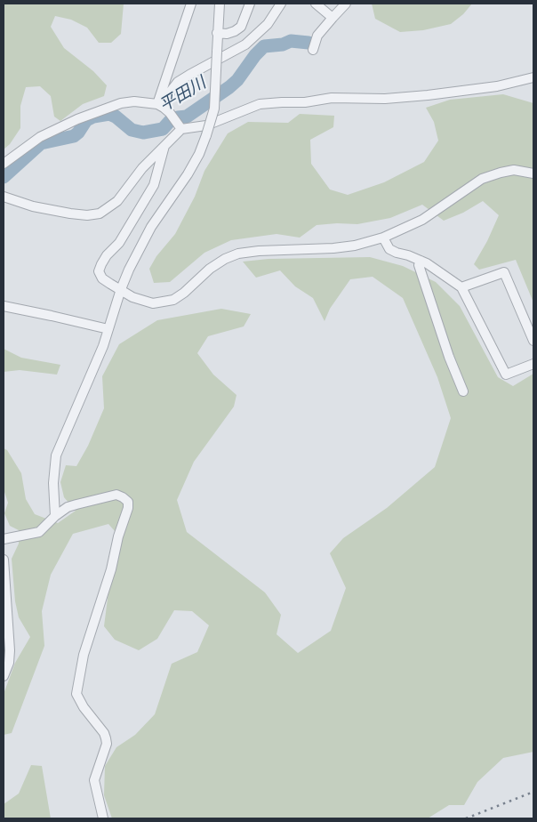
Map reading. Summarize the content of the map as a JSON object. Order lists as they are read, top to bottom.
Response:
{
  "water": ["平田川"]
}
